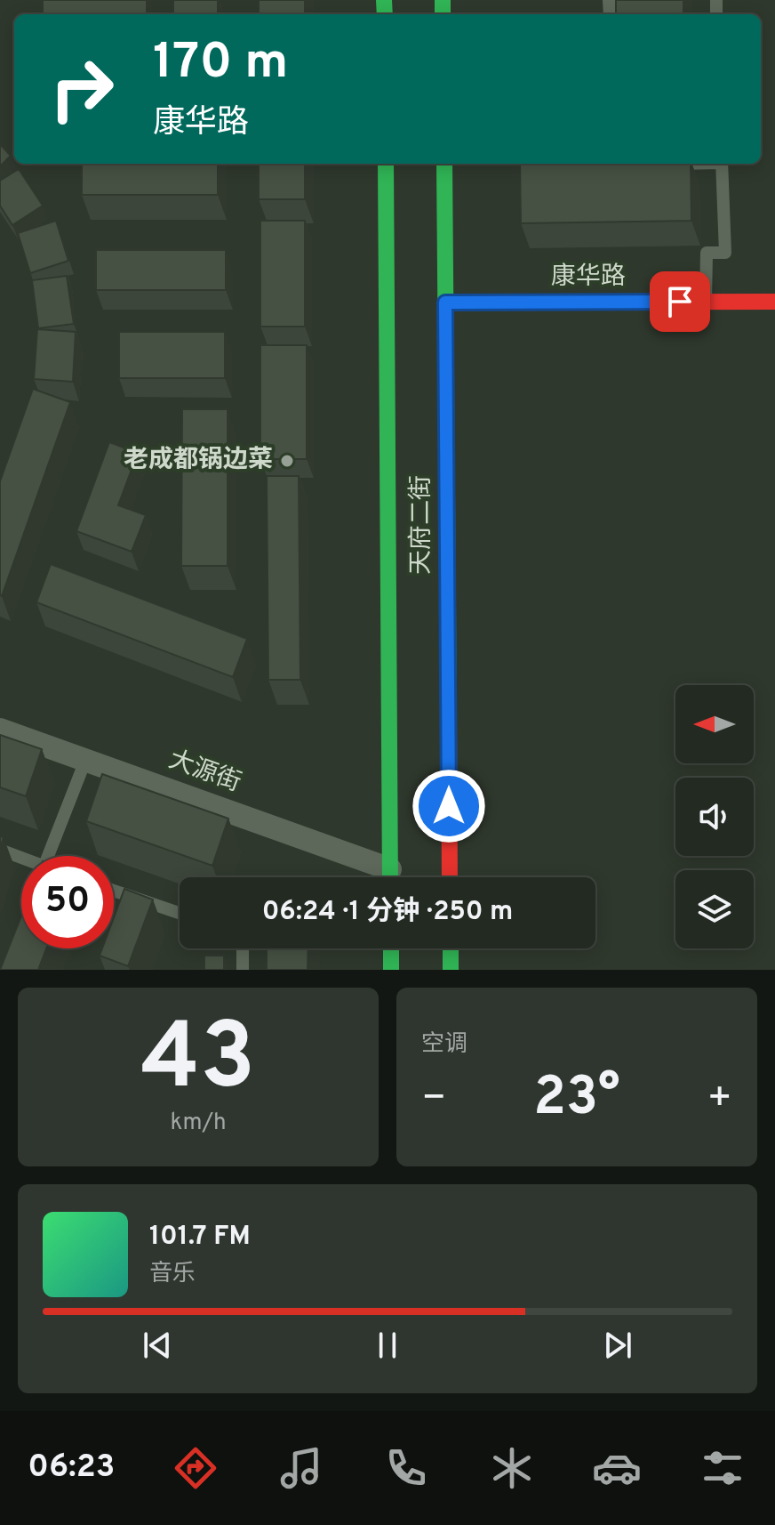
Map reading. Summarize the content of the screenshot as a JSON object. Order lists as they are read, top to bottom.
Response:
{
  "streets": {
    "main road": ["康华路", "天府二街"],
    "street": ["大源街"]
  },
  "crossings": [
    ["康华路", "天府二街"]
  ],
  "places": ["老成都锅边菜"],
  "north": "left",
  "page": {
    "turn": ["170 m", "康华路"],
    "limit": "50",
    "trip": "06:24 · 1 分钟 · 250 m",
    "tile": [
      ["43", "km/h"],
      "空调"
    ],
    "heat": ["−", "23°", "+"],
    "song": ["101.7 FM", "音乐"],
    "tabs": "06:23"
  }
}
